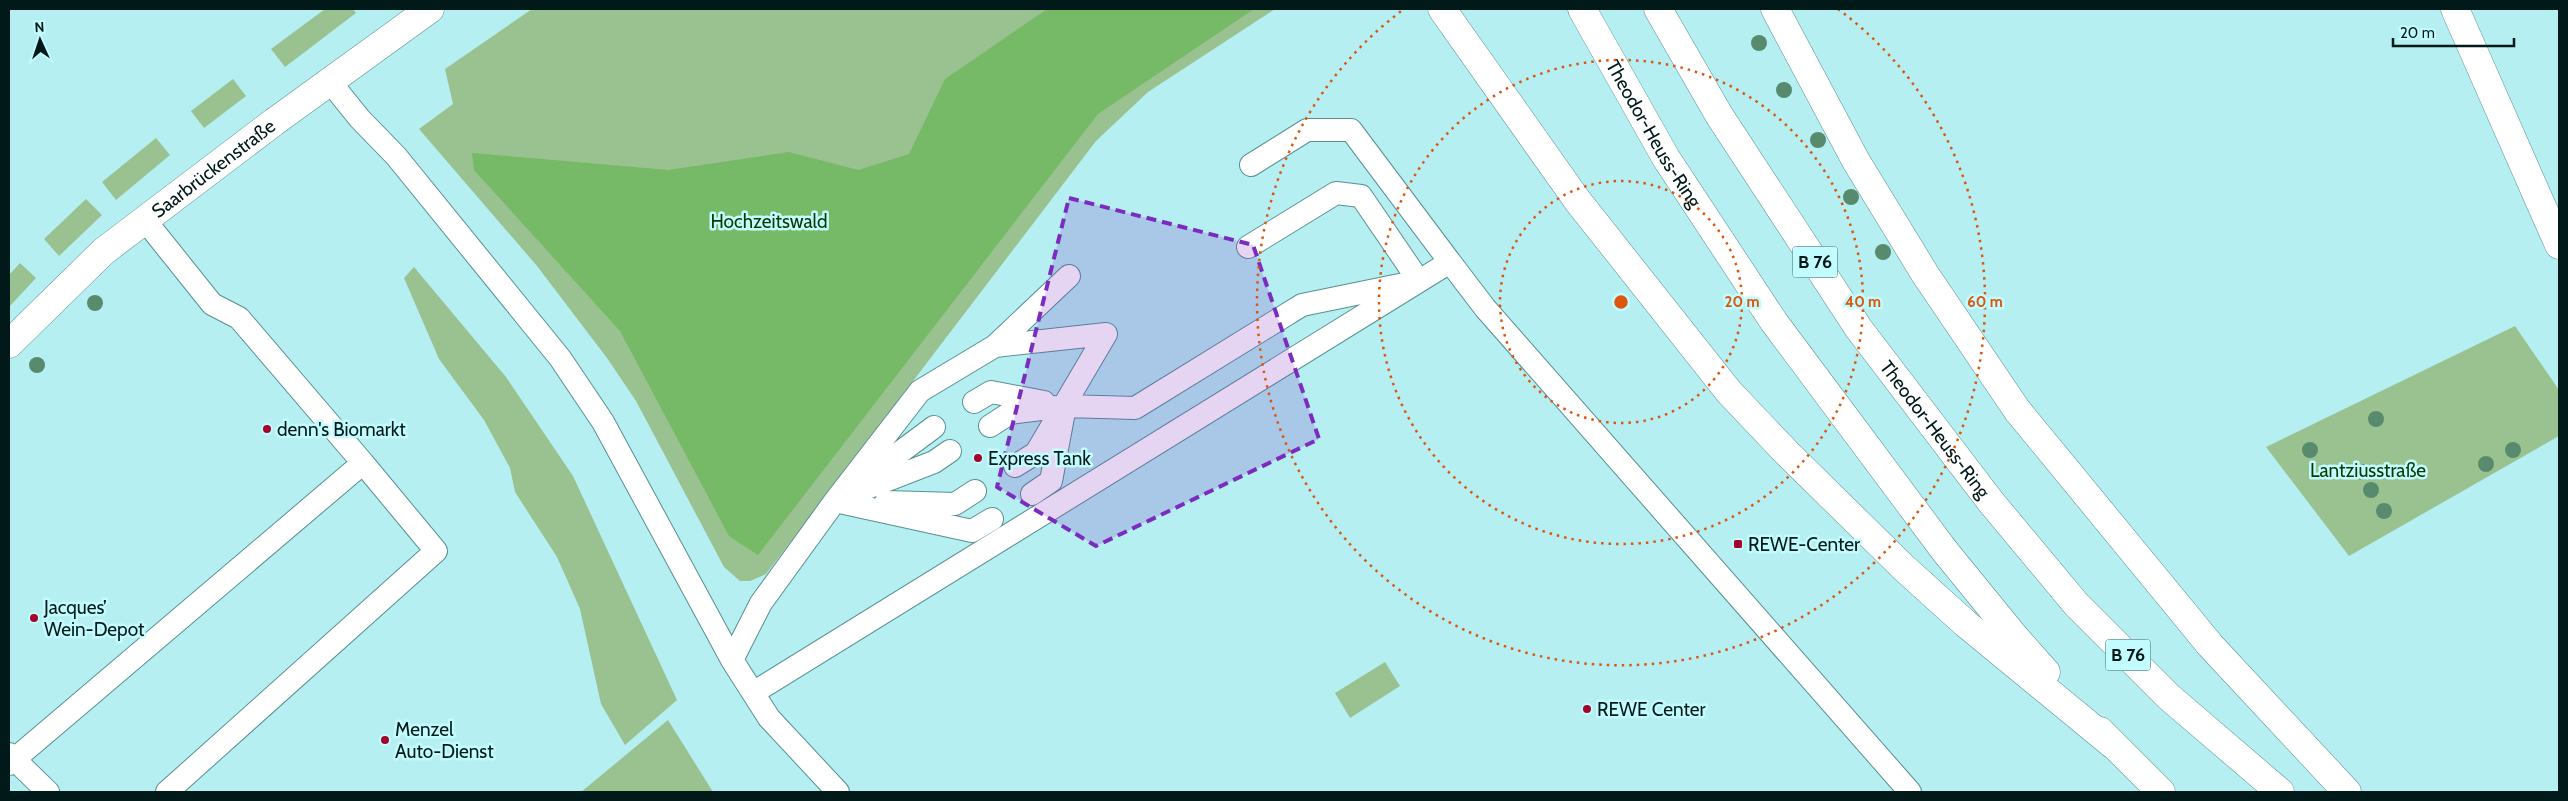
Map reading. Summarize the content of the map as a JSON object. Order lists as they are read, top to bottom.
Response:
{
  "streets": {
    "main road": ["Theodor-Heuss-Ring", "Saarbrückenstraße", "B 76"]
  },
  "parks": ["Hochzeitswald", "Lantziusstraße"],
  "places": {
    "other": [
      "denn's Biomarkt",
      "Express Tank",
      "Jacques’ Wein-Depot",
      "REWE Center",
      "Menzel Auto-Dienst"
    ],
    "transit": ["REWE-Center"]
  },
  "scale_bar": "20 m",
  "north": "top",
  "rings": ["20 m", "40 m", "60 m"]
}
